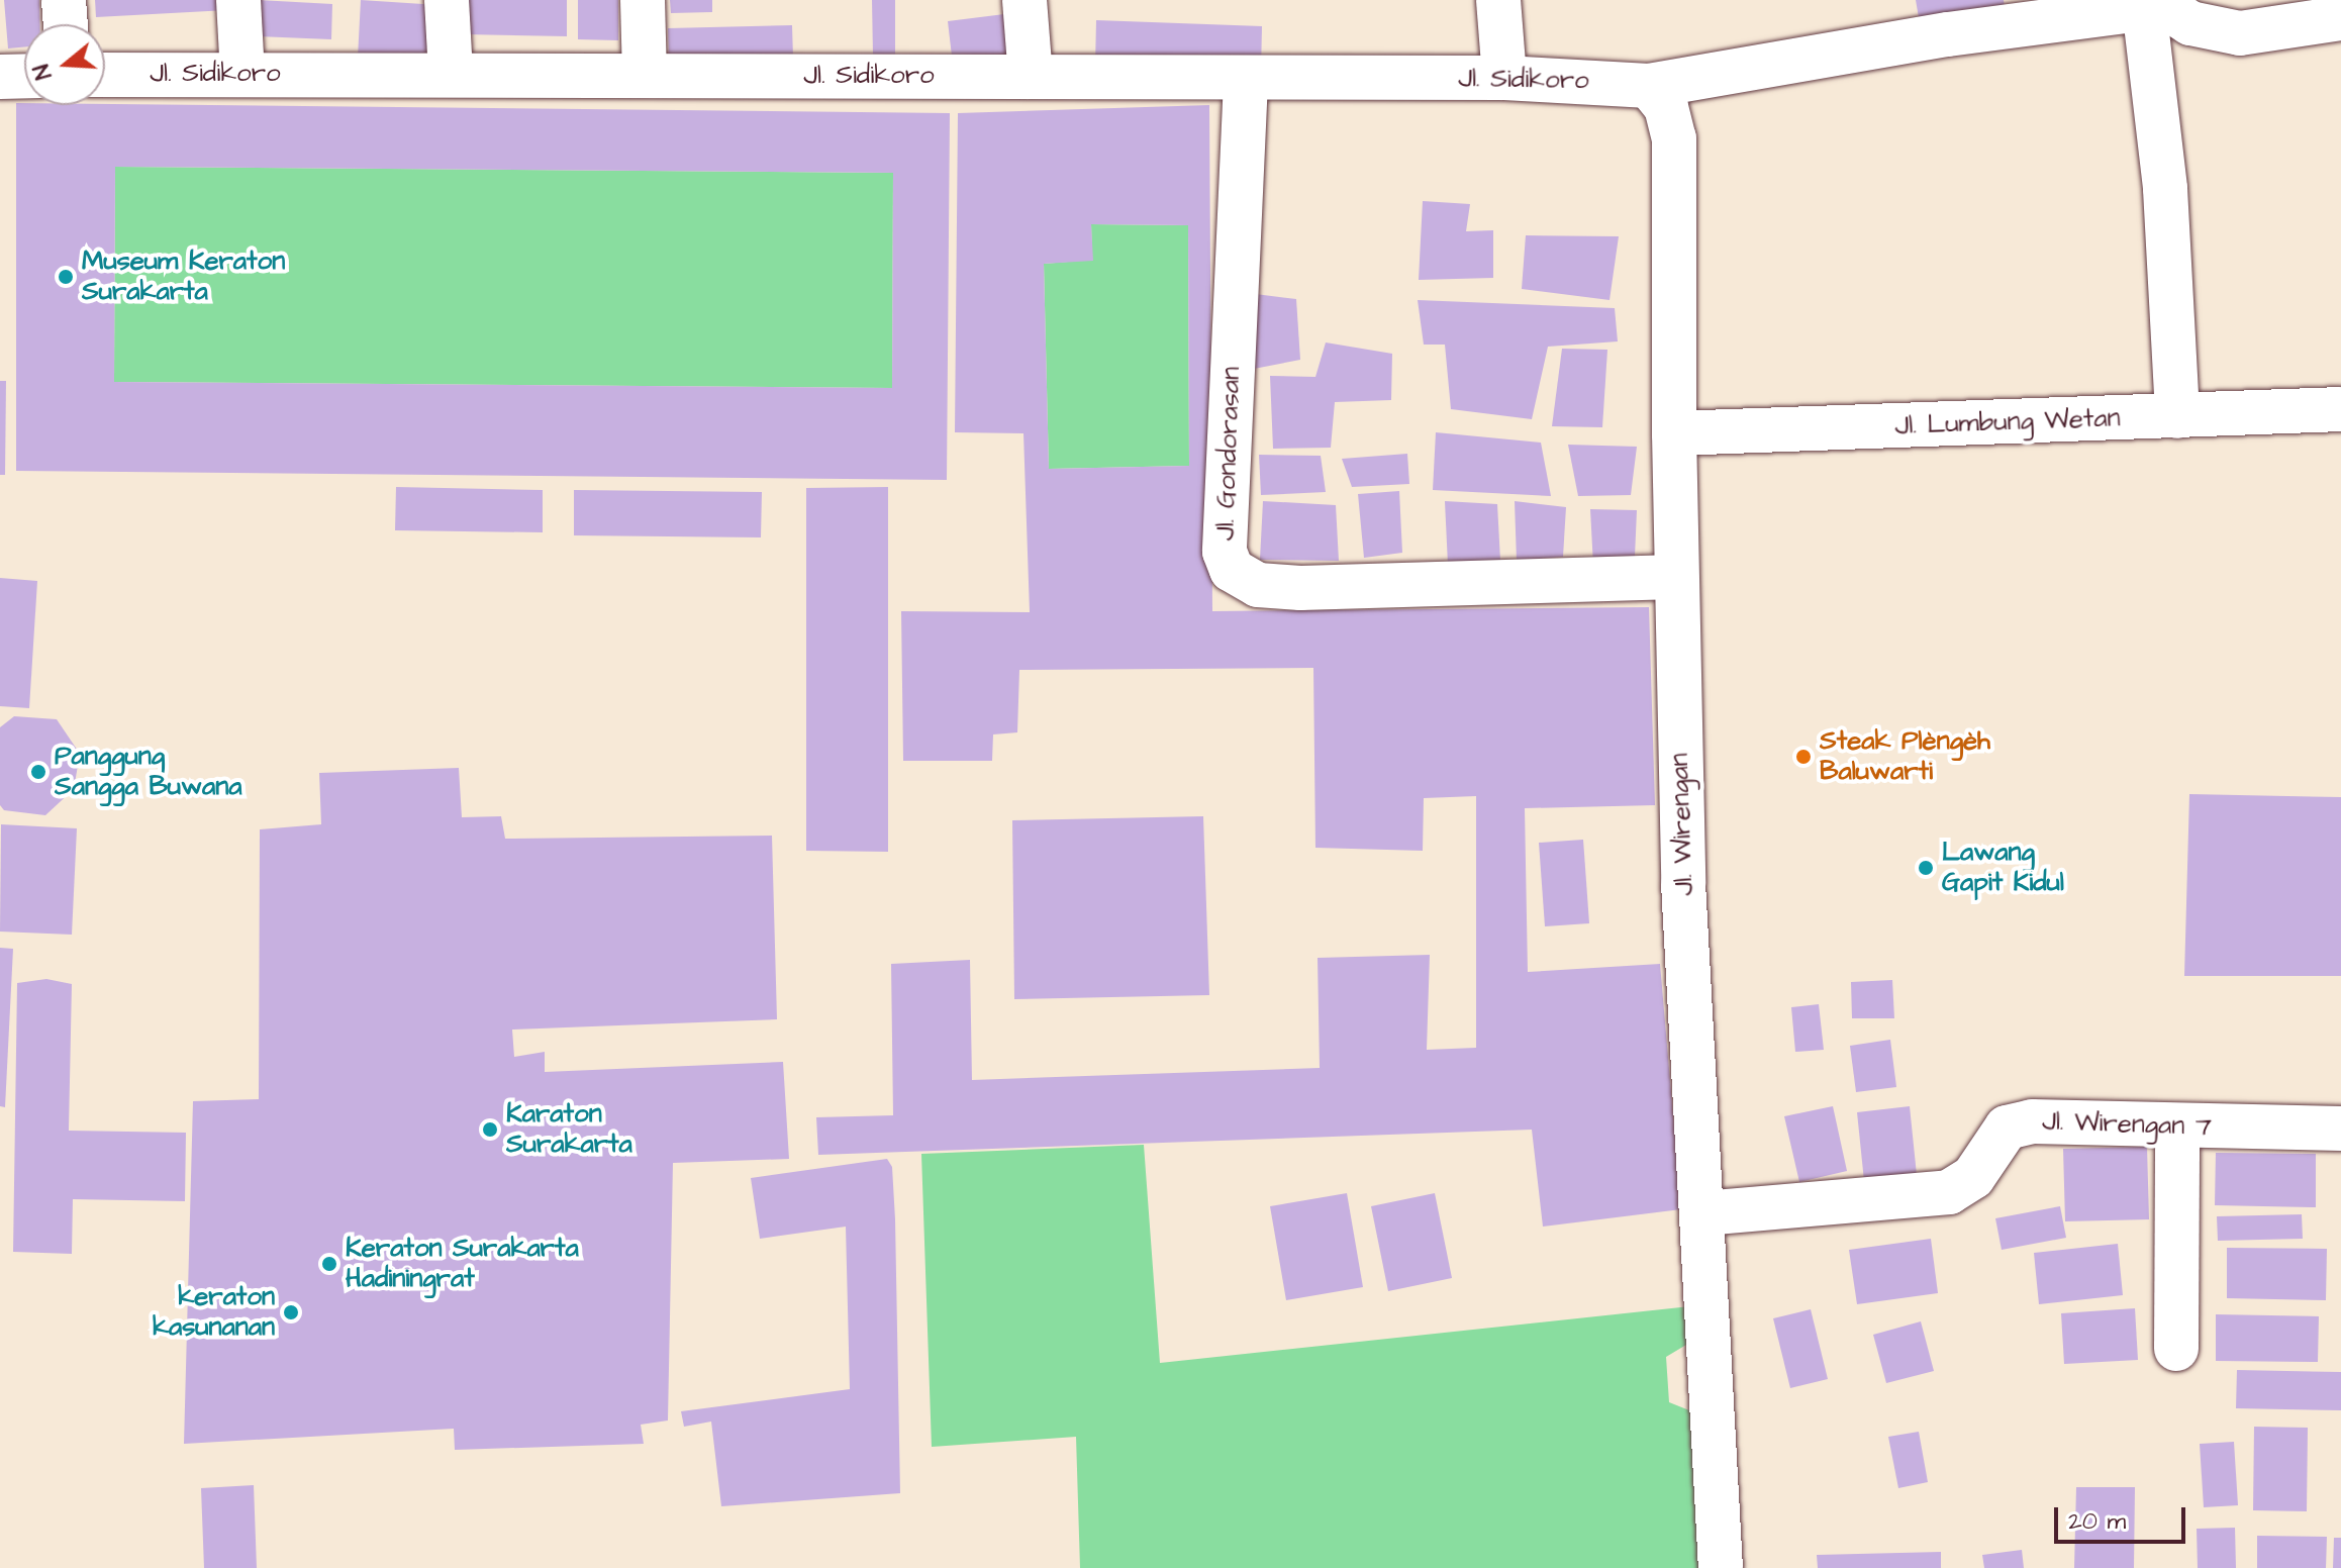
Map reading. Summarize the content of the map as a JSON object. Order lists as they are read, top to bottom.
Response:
{
  "streets": {
    "street": [
      "Jl. Sidikoro",
      "Jl. Lumbung Wetan",
      "Jl. Gondorasan",
      "Jl. Wirengan",
      "Jl. Wirengan 7"
    ]
  },
  "crossings": [
    ["Jl. Sidikoro", "Jl. Gondorasan"],
    ["Jl. Sidikoro", "Jl. Wirengan"],
    ["Jl. Lumbung Wetan", "Jl. Wirengan"],
    ["Jl. Gondorasan", "Jl. Wirengan"],
    ["Jl. Wirengan", "Jl. Wirengan 7"]
  ],
  "places": [
    "Museum Keraton Surakarta",
    "Steak Plèngèh Baluwarti",
    "Panggung Sangga Buwana",
    "Lawang Gapit Kidul",
    "Karaton Surakarta",
    "Keraton Surakarta Hadiningrat",
    "keraton kasunanan"
  ],
  "scale_bar": "20 m",
  "north": "left"
}
